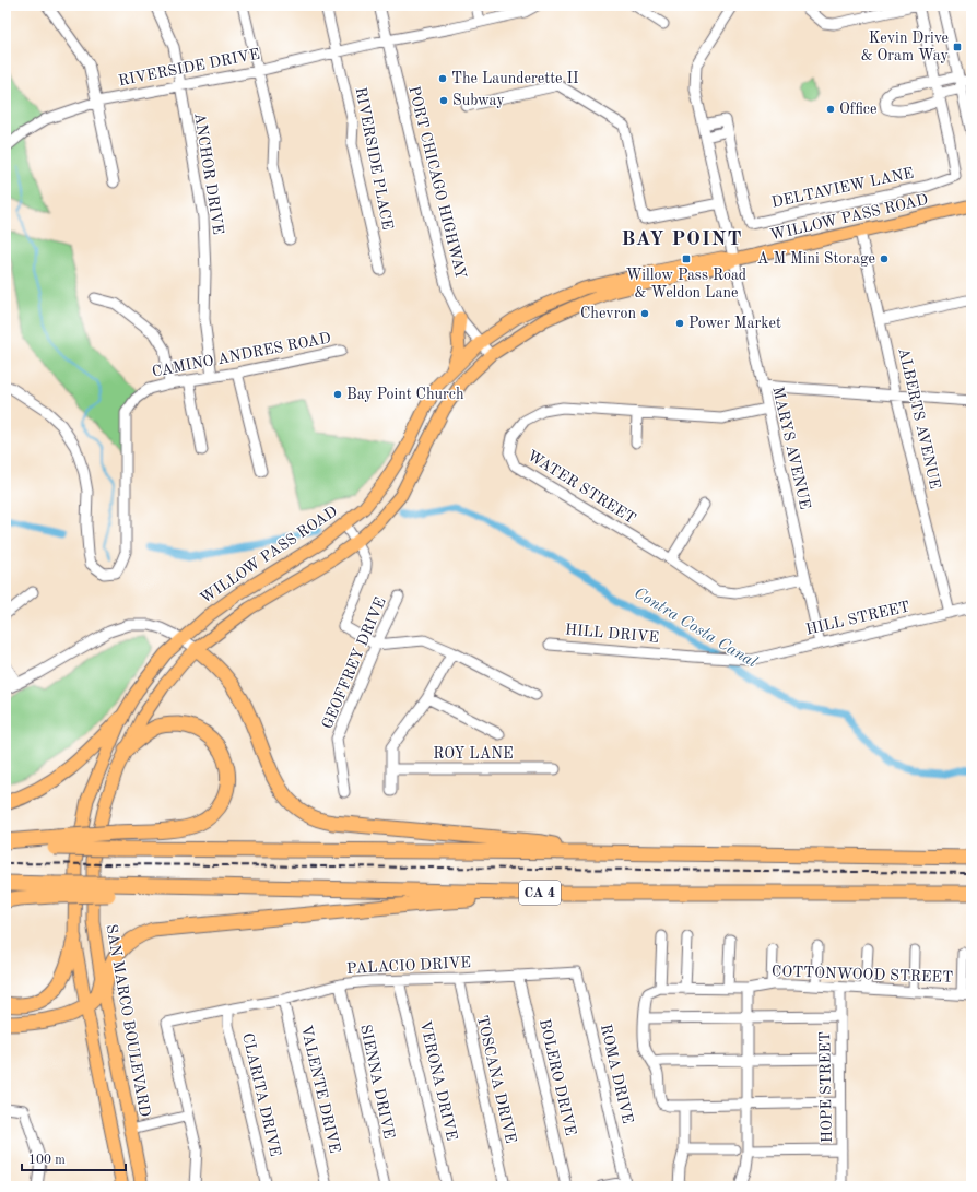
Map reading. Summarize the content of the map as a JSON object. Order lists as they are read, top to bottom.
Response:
{
  "streets": {
    "highway": ["CA 4"],
    "main road": ["WILLOW PASS ROAD", "SAN MARCO BOULEVARD"],
    "street": [
      "RIVERSIDE DRIVE",
      "RIVERSIDE PLACE",
      "ANCHOR DRIVE",
      "PORT CHICAGO HIGHWAY",
      "DELTAVIEW LANE",
      "CAMINO ANDRES ROAD",
      "ALBERTS AVENUE",
      "MARYS AVENUE",
      "WATER STREET",
      "HILL STREET",
      "HILL DRIVE",
      "GEOFFREY DRIVE",
      "ROY LANE",
      "PALACIO DRIVE",
      "COTTONWOOD STREET",
      "ROMA DRIVE",
      "BOLERO DRIVE",
      "TOSCANA DRIVE",
      "VERONA DRIVE",
      "SIENNA DRIVE",
      "HOPE STREET",
      "VALENTE DRIVE",
      "CLARITA DRIVE"
    ]
  },
  "crossings": [
    ["RIVERSIDE DRIVE", "RIVERSIDE PLACE"],
    ["RIVERSIDE DRIVE", "ANCHOR DRIVE"],
    ["RIVERSIDE DRIVE", "PORT CHICAGO HIGHWAY"],
    ["ANCHOR DRIVE", "CAMINO ANDRES ROAD"],
    ["PORT CHICAGO HIGHWAY", "WILLOW PASS ROAD"],
    ["DELTAVIEW LANE", "MARYS AVENUE"],
    ["WILLOW PASS ROAD", "ALBERTS AVENUE"],
    ["WILLOW PASS ROAD", "MARYS AVENUE"],
    ["WILLOW PASS ROAD", "SAN MARCO BOULEVARD"],
    ["ALBERTS AVENUE", "HILL STREET"],
    ["MARYS AVENUE", "WATER STREET"],
    ["MARYS AVENUE", "HILL STREET"],
    ["HILL STREET", "HILL DRIVE"],
    ["PALACIO DRIVE", "ROMA DRIVE"],
    ["PALACIO DRIVE", "BOLERO DRIVE"],
    ["PALACIO DRIVE", "TOSCANA DRIVE"],
    ["PALACIO DRIVE", "VERONA DRIVE"],
    ["PALACIO DRIVE", "SIENNA DRIVE"],
    ["PALACIO DRIVE", "VALENTE DRIVE"],
    ["PALACIO DRIVE", "CLARITA DRIVE"],
    ["COTTONWOOD STREET", "HOPE STREET"]
  ],
  "districts": ["BAY POINT"],
  "water": ["Contra Costa Canal"],
  "places": {
    "transit": ["Kevin Drive & Oram Way", "Willow Pass Road & Weldon Lane"],
    "other": [
      "The Launderette II",
      "Subway",
      "Office",
      "A M Mini Storage",
      "Chevron",
      "Power Market",
      "Bay Point Church"
    ]
  },
  "scale_bar": "100 m"
}
